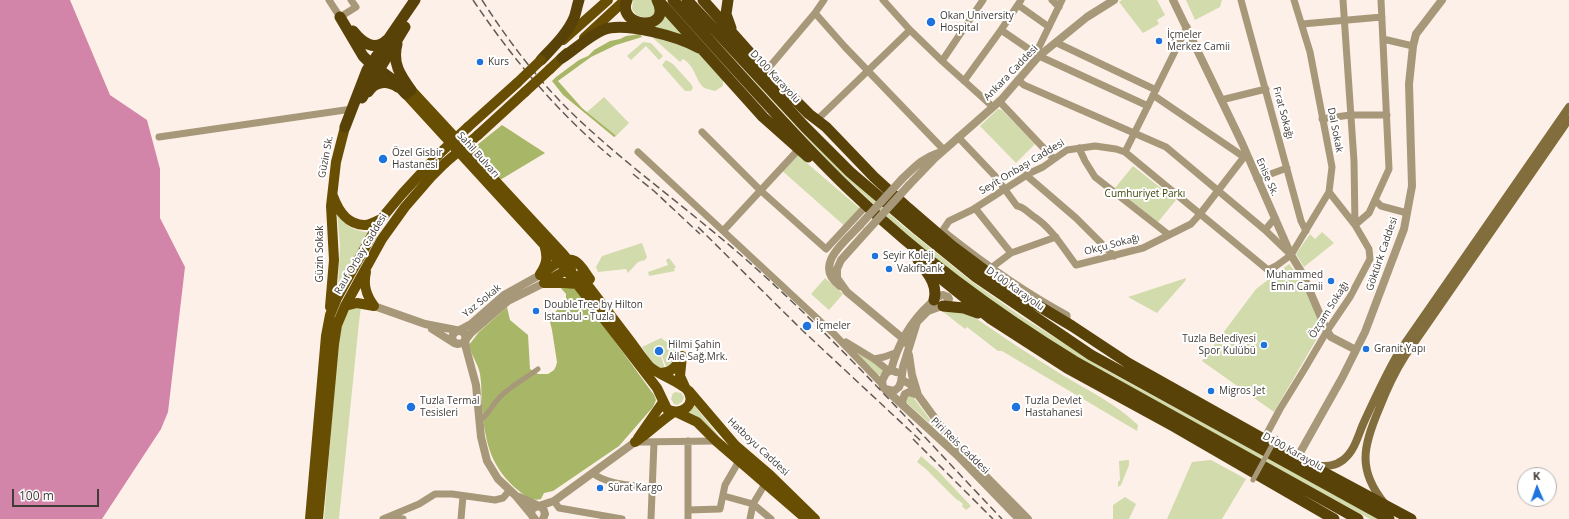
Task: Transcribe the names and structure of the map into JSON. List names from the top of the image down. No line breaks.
{"streets":{"highway":["D100 Karayolu","Sahil Bulvarı"],"main road":["Güzin Sk.","Güzin Sokak","Rauf Orbay Caddesi","Hatboyu Caddesi"],"street":["Ankara Caddesi","Fırat Sokağı","Dal Sokak","Seyit Onbaşı Caddesi","Enise Sk.","Okçu Sokağı","Göktürk Caddesi","Yaz Sokak","Özçam Sokağı","Piri Reis Caddesi"]},"crossings":[["Fırat Sokağı","Dal Sokak"],["Dal Sokak","Enise Sk."],["Dal Sokak","Özçam Sokağı"],["Sahil Bulvarı","Hatboyu Caddesi"],["Güzin Sk.","Güzin Sokak"],["Enise Sk.","Okçu Sokağı"],["Enise Sk.","Göktürk Caddesi"],["Enise Sk.","Özçam Sokağı"],["Güzin Sokak","Rauf Orbay Caddesi"]],"parks":["Cumhuriyet Parkı"],"places":["Okan University Hospital","İçmeler Merkez Camii","Kurs","Özel Gisbir Hastanesi","Seyir Koleji","Vakıfbank","Muhammed Emin Camii","DoubleTree by Hilton Istanbul - Tuzla","İçmeler","Tuzla Belediyesi Spor Kulübü","Granit Yapı","Hilmi Şahin Aile Sağ.Mrk.","Migros Jet","Tuzla Termal Tesisleri","Tuzla Devlet Hastahanesi","Sürat Kargo"],"scale_bar":"100 m","north":"top"}
